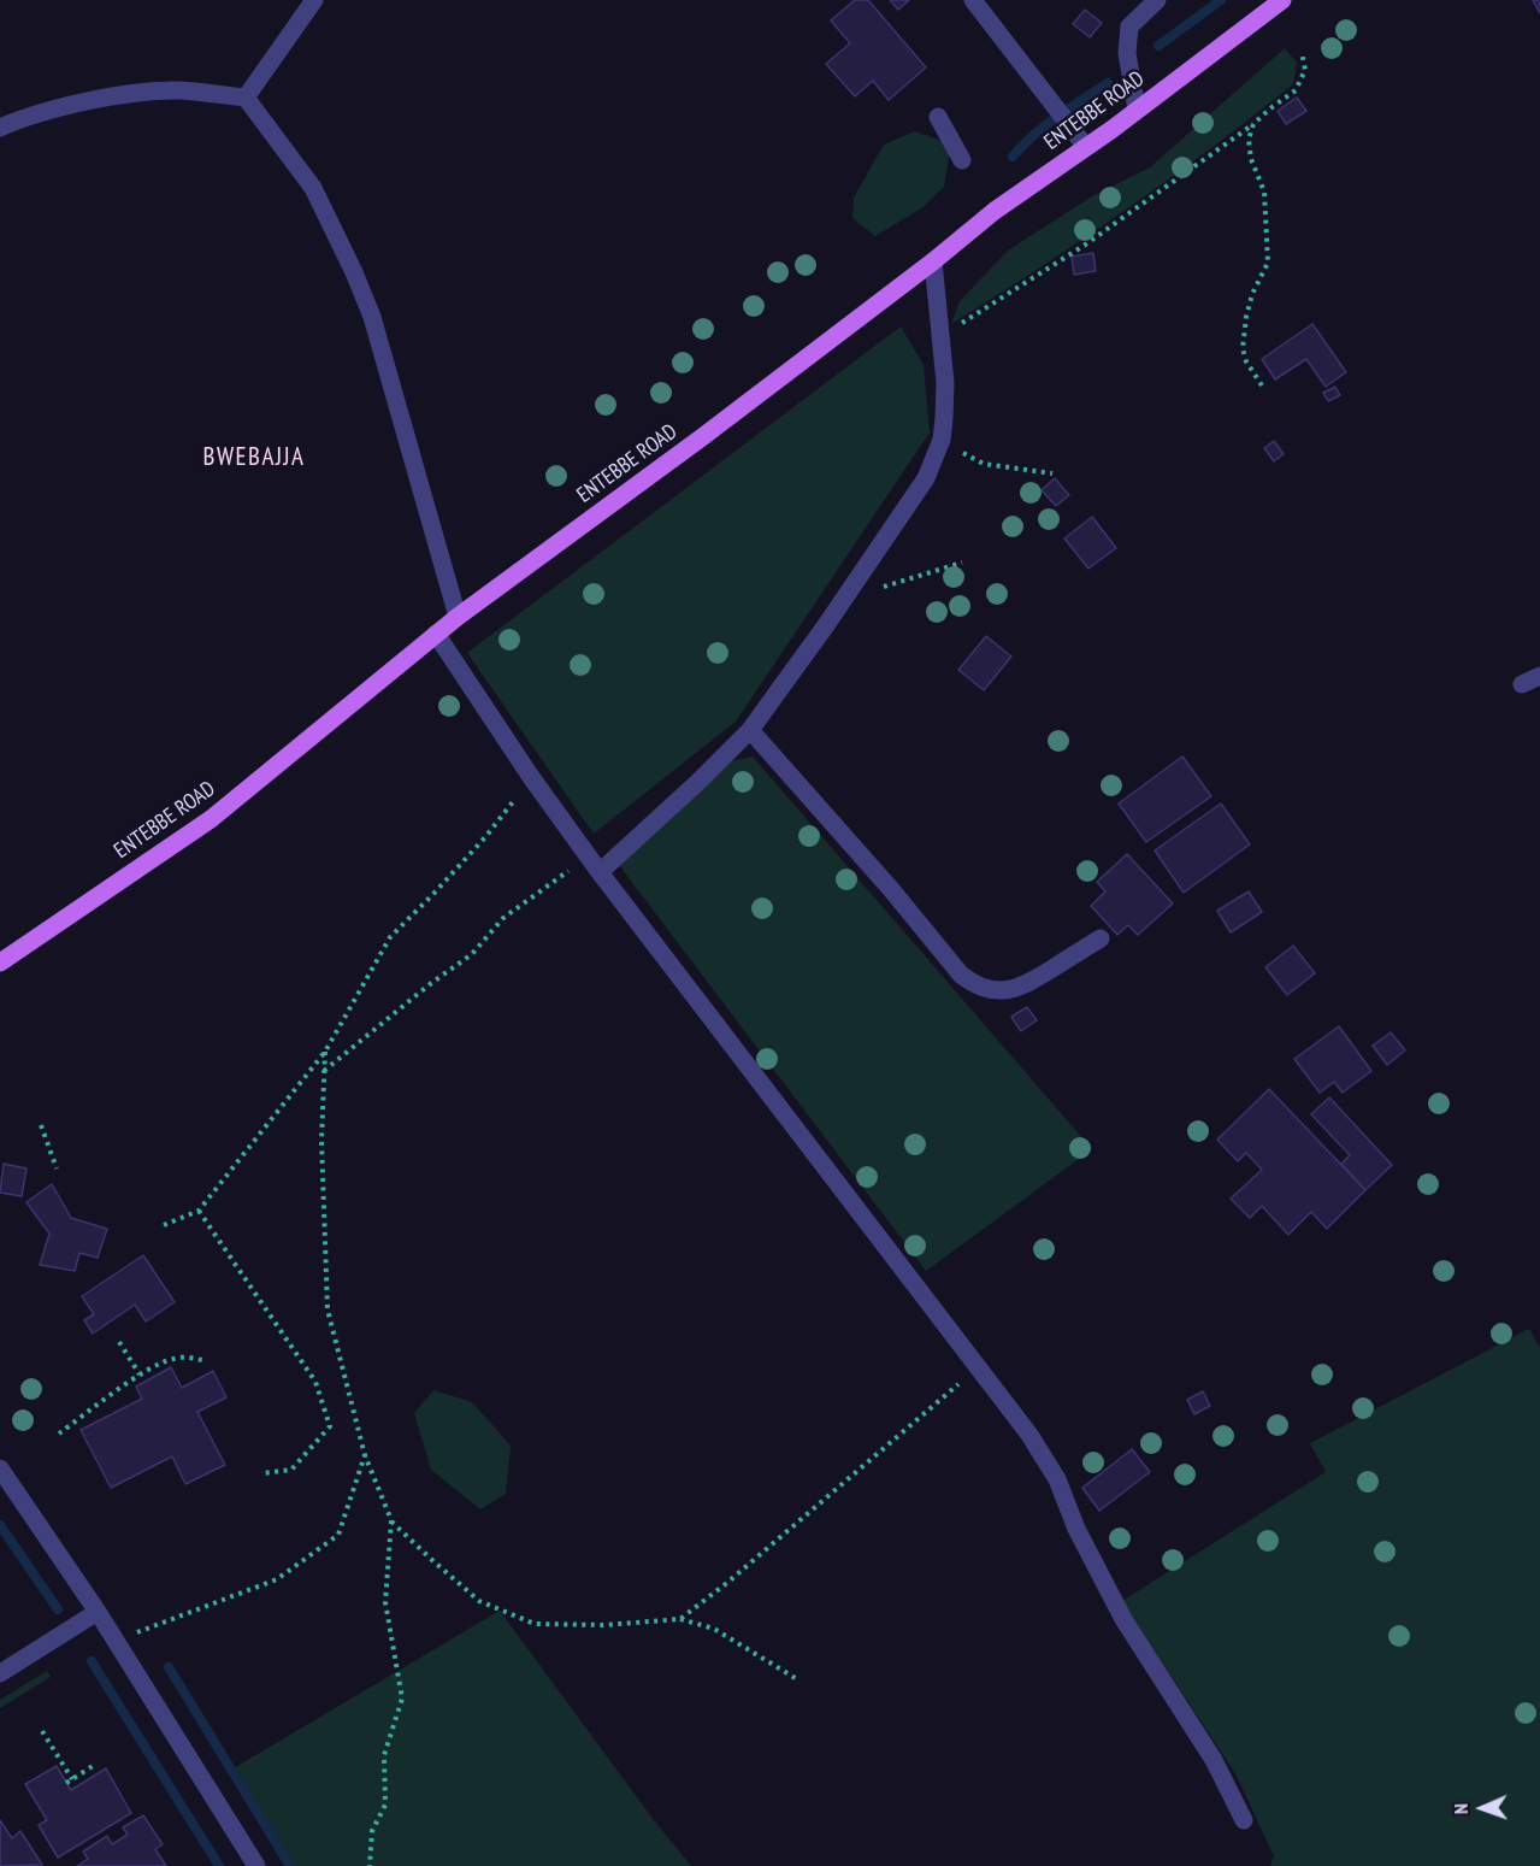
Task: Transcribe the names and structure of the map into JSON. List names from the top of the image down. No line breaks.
{"streets":{"main road":["ENTEBBE ROAD"]},"districts":["BWEBAJJA"],"north":"left"}
